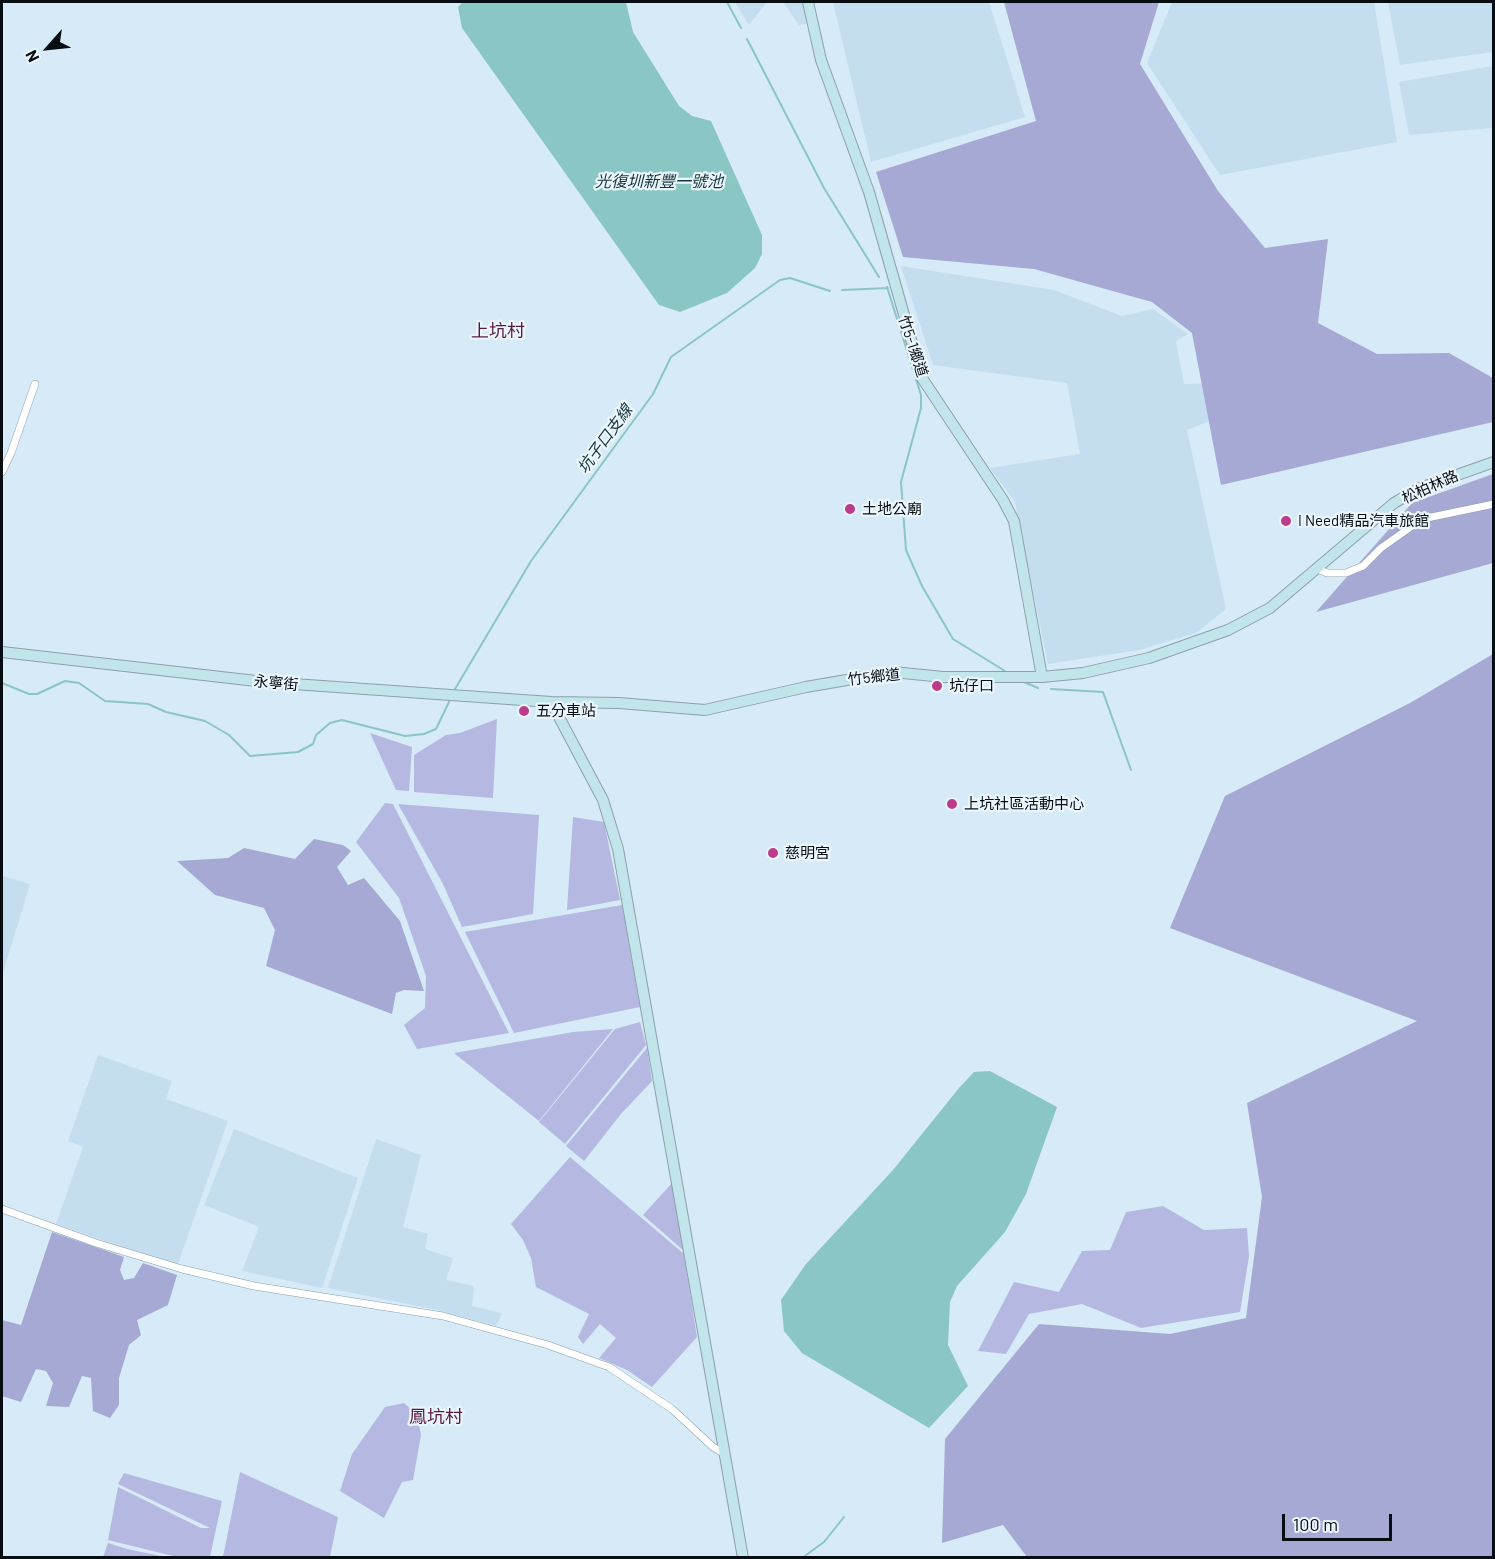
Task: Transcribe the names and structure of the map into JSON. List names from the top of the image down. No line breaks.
{"streets":{"street":["竹5-1鄉道","松柏林路","竹5鄉道","永寧街"]},"crossings":[["竹5-1鄉道","竹5鄉道"],["松柏林路","竹5鄉道"],["竹5鄉道","永寧街"]],"districts":["上坑村","鳳坑村"],"water":["光復圳新豐一號池","坑子口支線"],"places":["土地公廟","I Need精品汽車旅館","坑仔口","五分車站","上坑社區活動中心","慈明宮"],"scale_bar":"100 m","north":"bottom left"}
